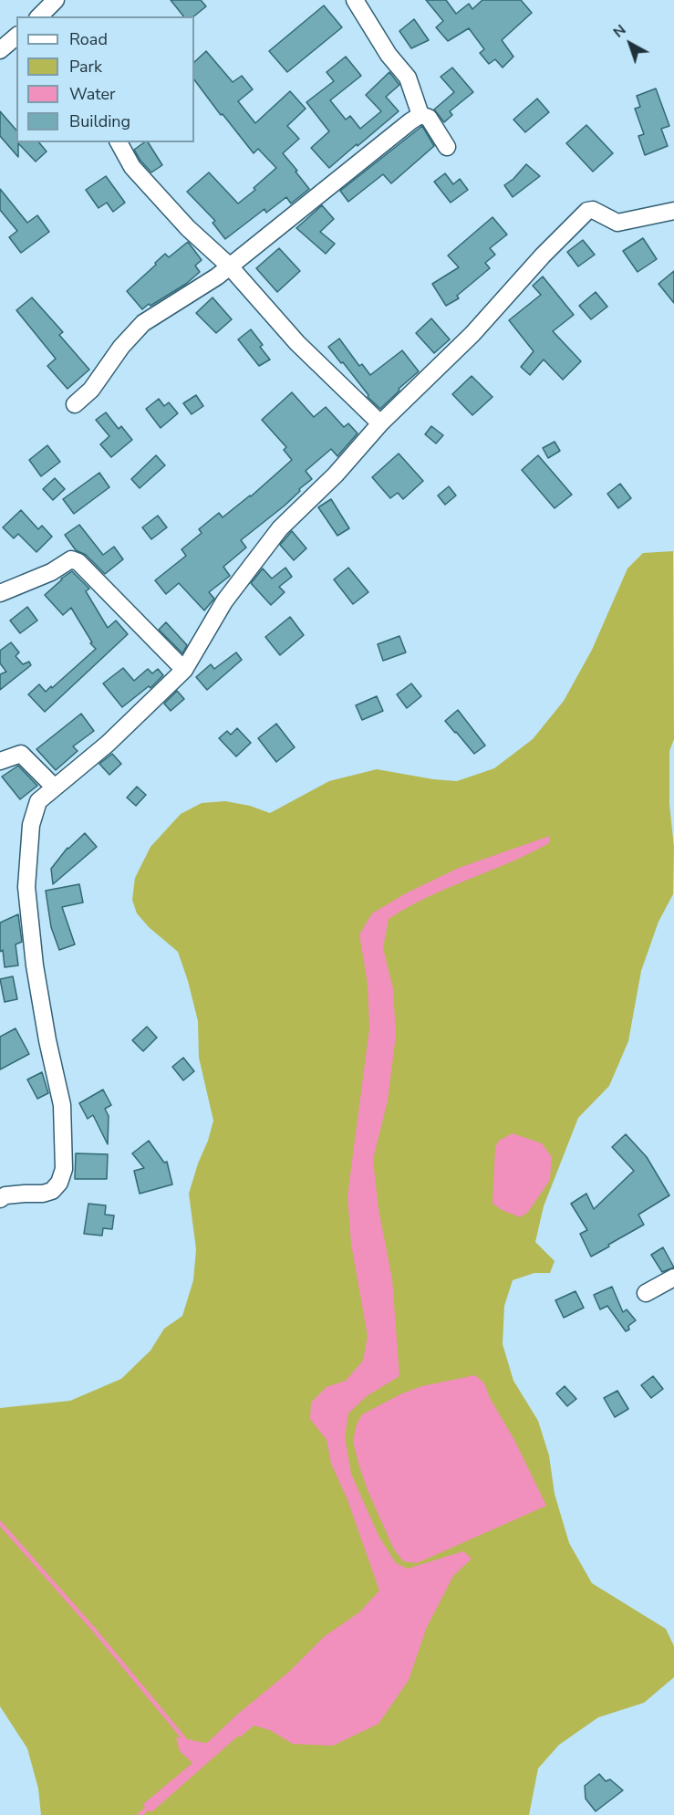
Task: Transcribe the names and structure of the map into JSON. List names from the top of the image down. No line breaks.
{"legend":["Road","Park","Water","Building"],"north":"top left"}
